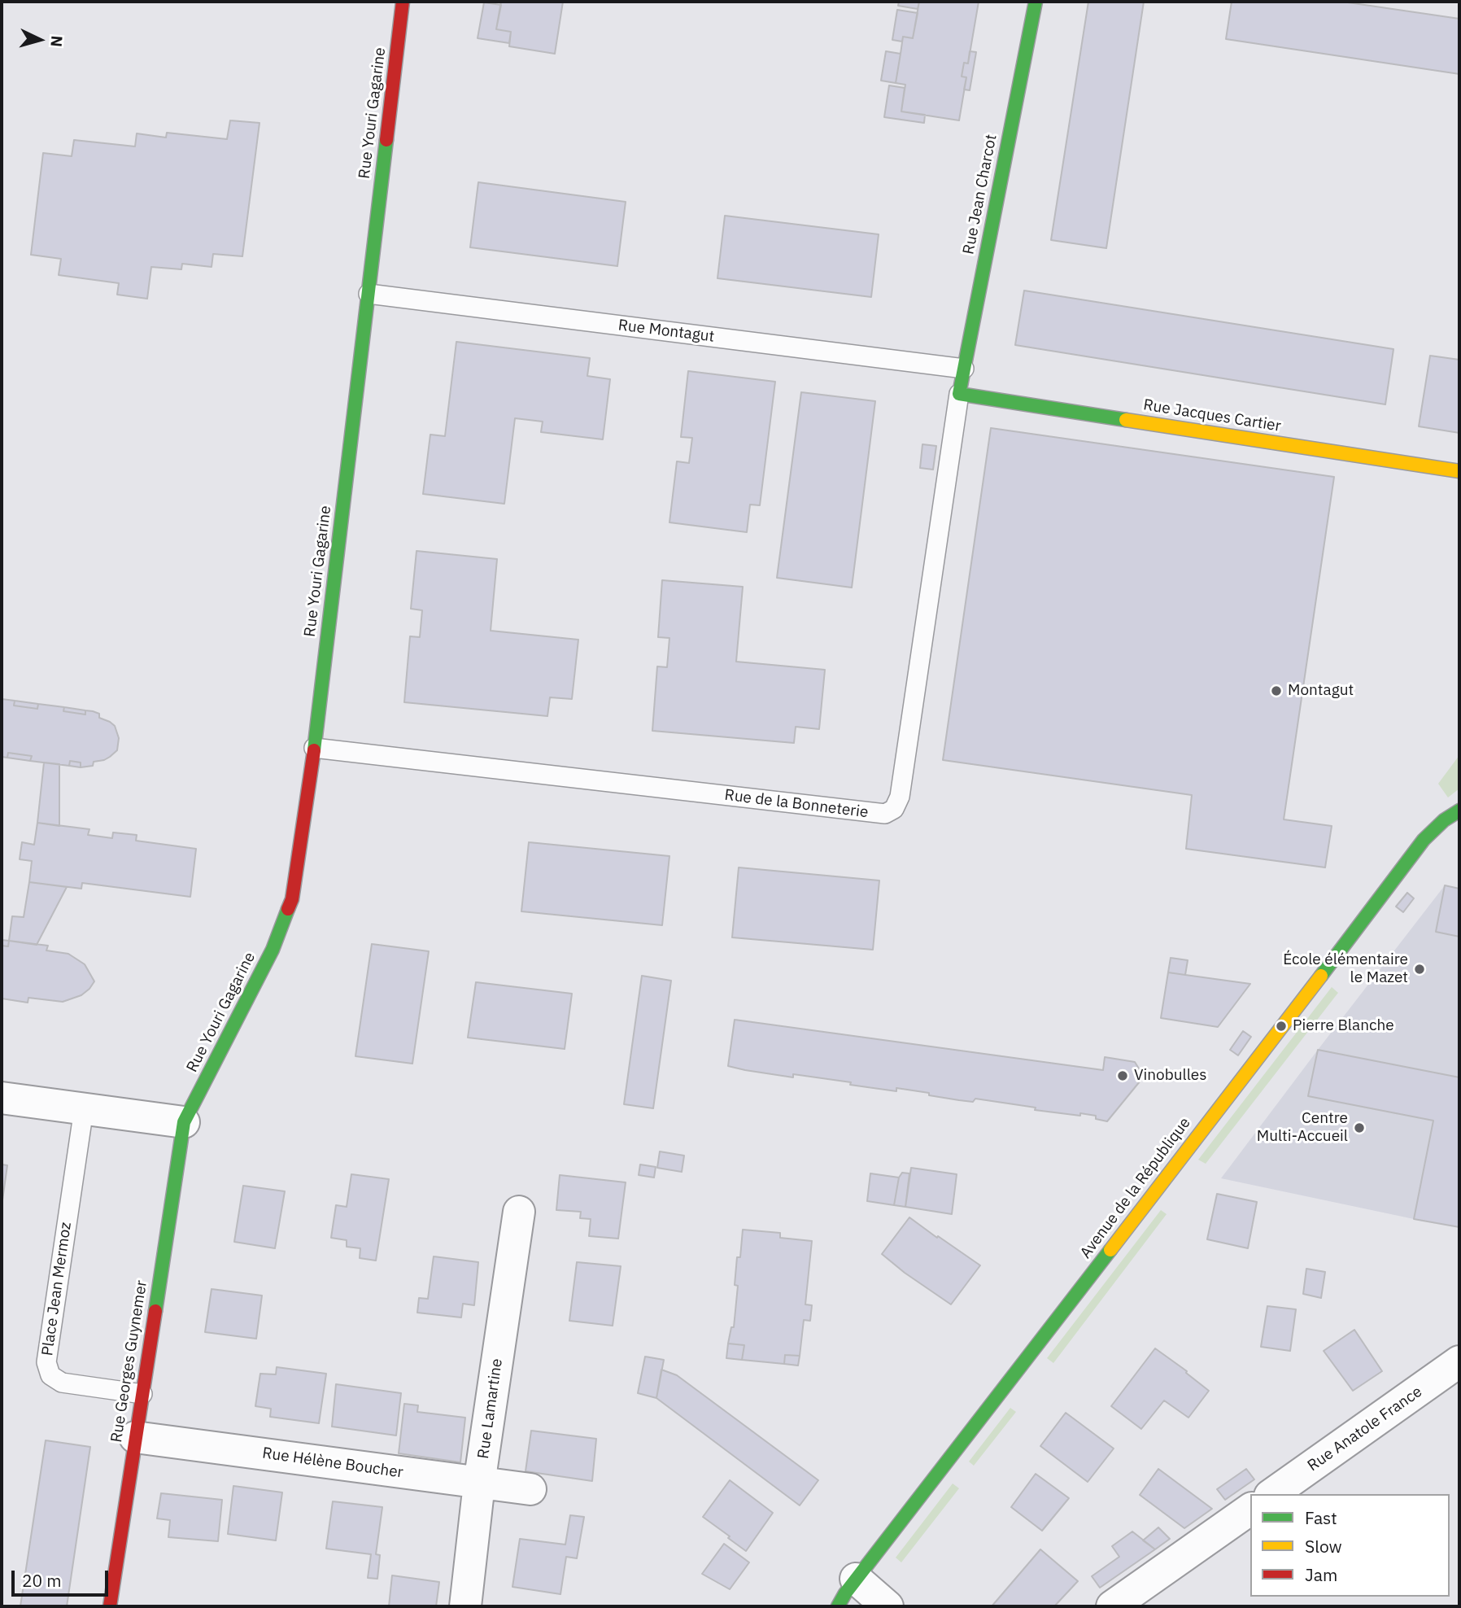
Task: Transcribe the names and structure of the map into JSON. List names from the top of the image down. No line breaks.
{"streets":{"street":["Rue Youri Gagarine","Rue Jean Charcot","Rue Jacques Cartier","Avenue de la République","Rue Georges Guynemer","Rue Lamartine","Rue Anatole France","Rue Hélène Boucher"],"lane":["Rue Montagut","Rue de la Bonneterie","Place Jean Mermoz"]},"crossings":[["Rue Youri Gagarine","Rue Montagut"],["Rue Youri Gagarine","Rue de la Bonneterie"],["Rue Youri Gagarine","Rue Georges Guynemer"],["Rue Jean Charcot","Rue Montagut"],["Rue Jean Charcot","Rue Jacques Cartier"],["Rue Jean Charcot","Rue de la Bonneterie"],["Rue Jacques Cartier","Rue de la Bonneterie"],["Place Jean Mermoz","Rue Georges Guynemer"],["Rue Georges Guynemer","Rue Hélène Boucher"],["Rue Lamartine","Rue Hélène Boucher"]],"places":["Montagut","École élémentaire le Mazet","Pierre Blanche","Vinobulles","Centre Multi-Accueil"],"legend":["Fast","Slow","Jam"],"scale_bar":"20 m","north":"right"}
